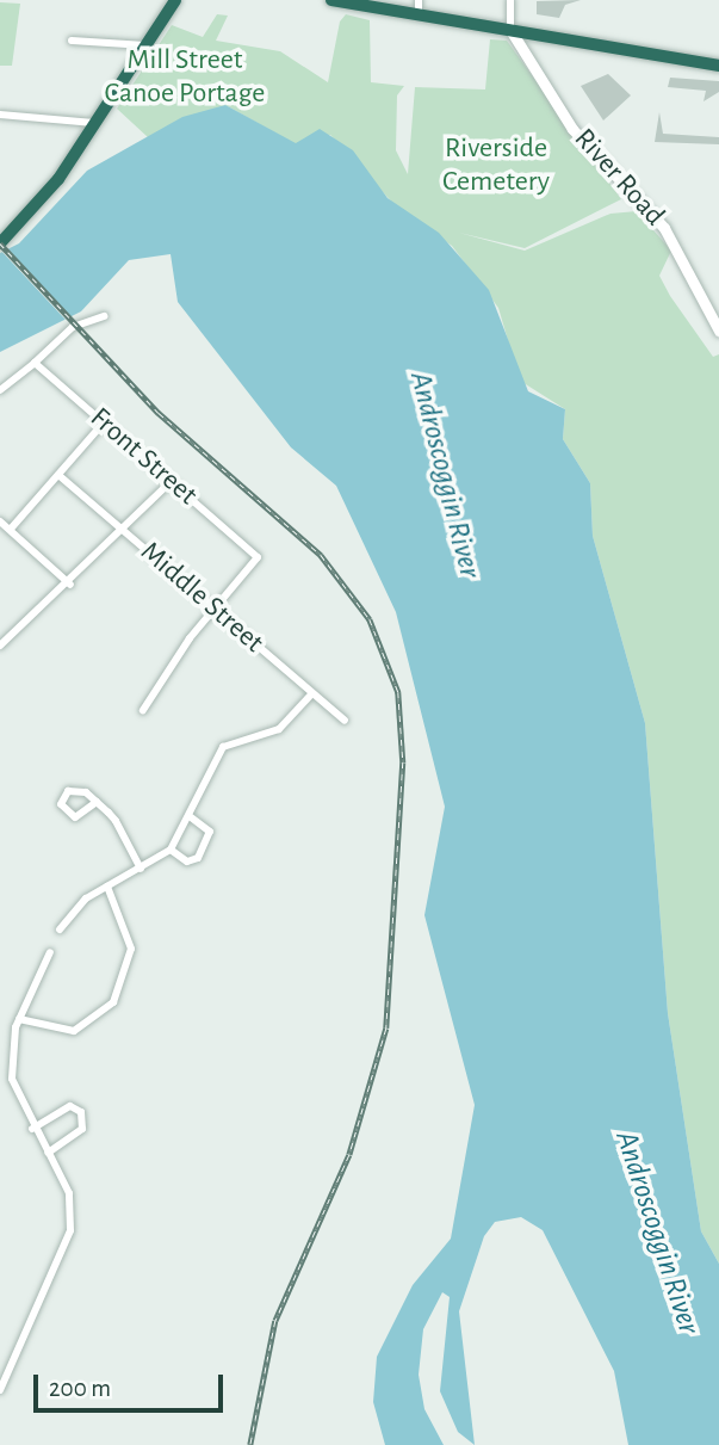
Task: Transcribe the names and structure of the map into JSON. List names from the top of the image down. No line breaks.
{"streets":{"street":["River Road","Front Street","Middle Street"]},"crossings":[["Front Street","Middle Street"]],"water":["Androscoggin River"],"parks":["Mill Street Canoe Portage","Riverside Cemetery"],"scale_bar":"200 m"}
